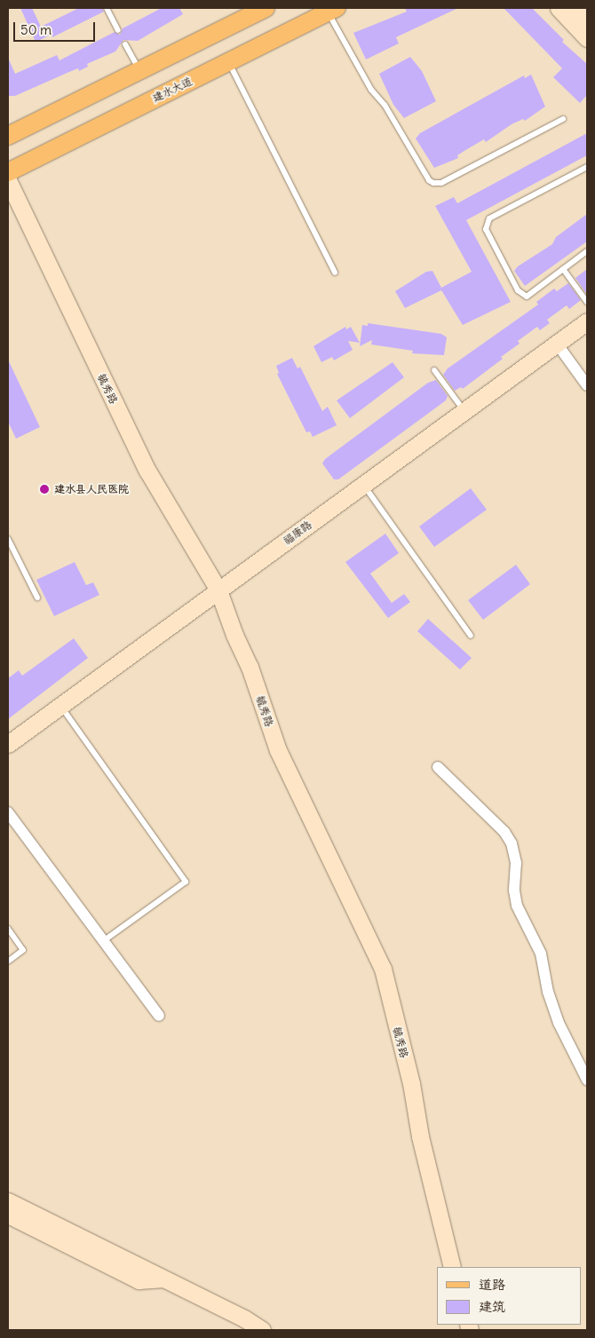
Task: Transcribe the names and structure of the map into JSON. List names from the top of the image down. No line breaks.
{"streets":{"main road":["建水大道"],"street":["毓秀路","福康路"]},"crossings":[["毓秀路","福康路"]],"places":["建水县人民医院"],"legend":["道路","建筑"],"scale_bar":"50 m"}
